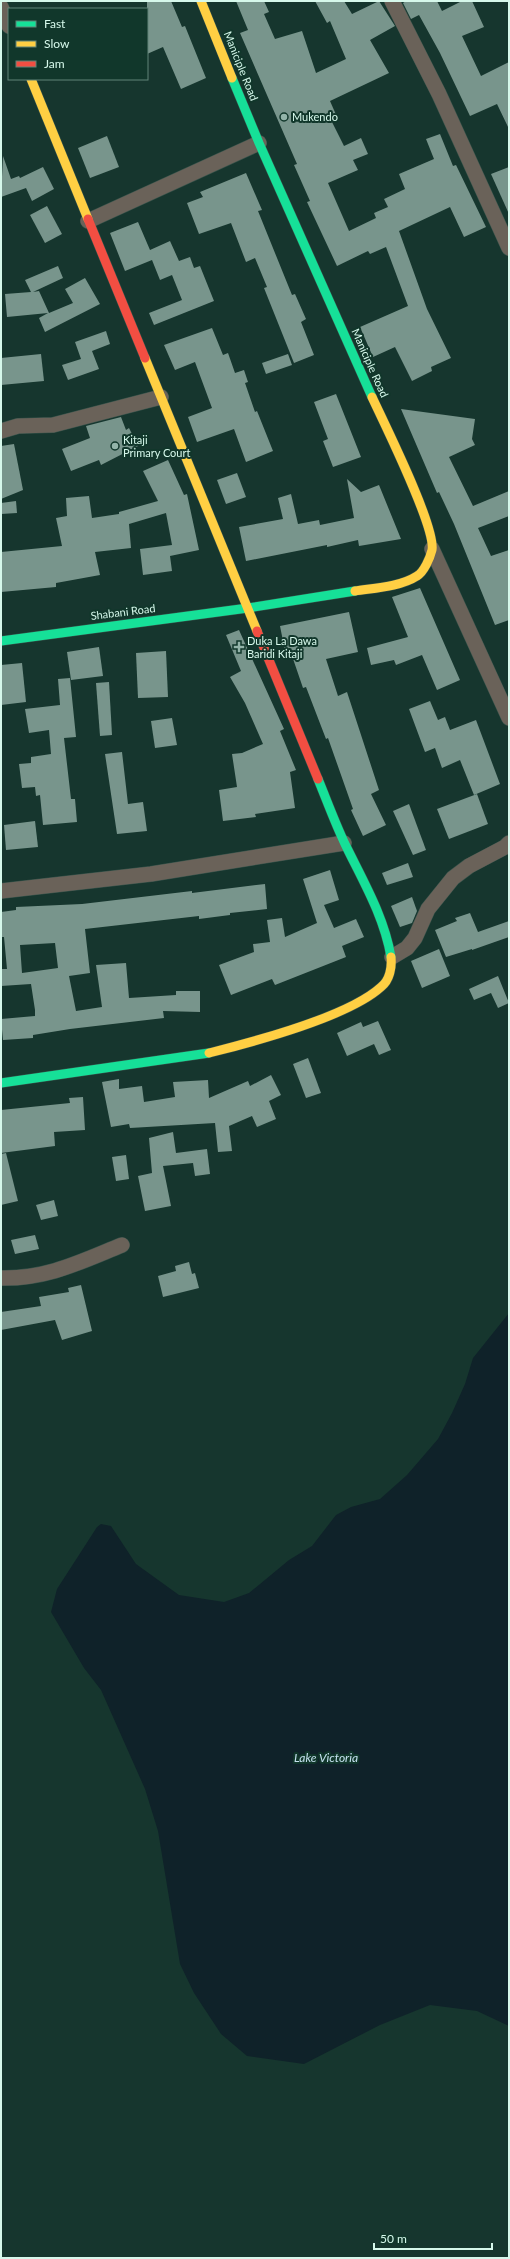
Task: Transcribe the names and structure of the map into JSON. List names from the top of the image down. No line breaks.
{"streets":{"street":["Maniciple Road","Shabani Road"]},"water":["Lake Victoria"],"places":{"other":["Mukendo","Kitaji Primary Court"],"health":["Duka La Dawa Baridi Kitaji"]},"legend":["Fast","Slow","Jam"],"scale_bar":"50 m"}
